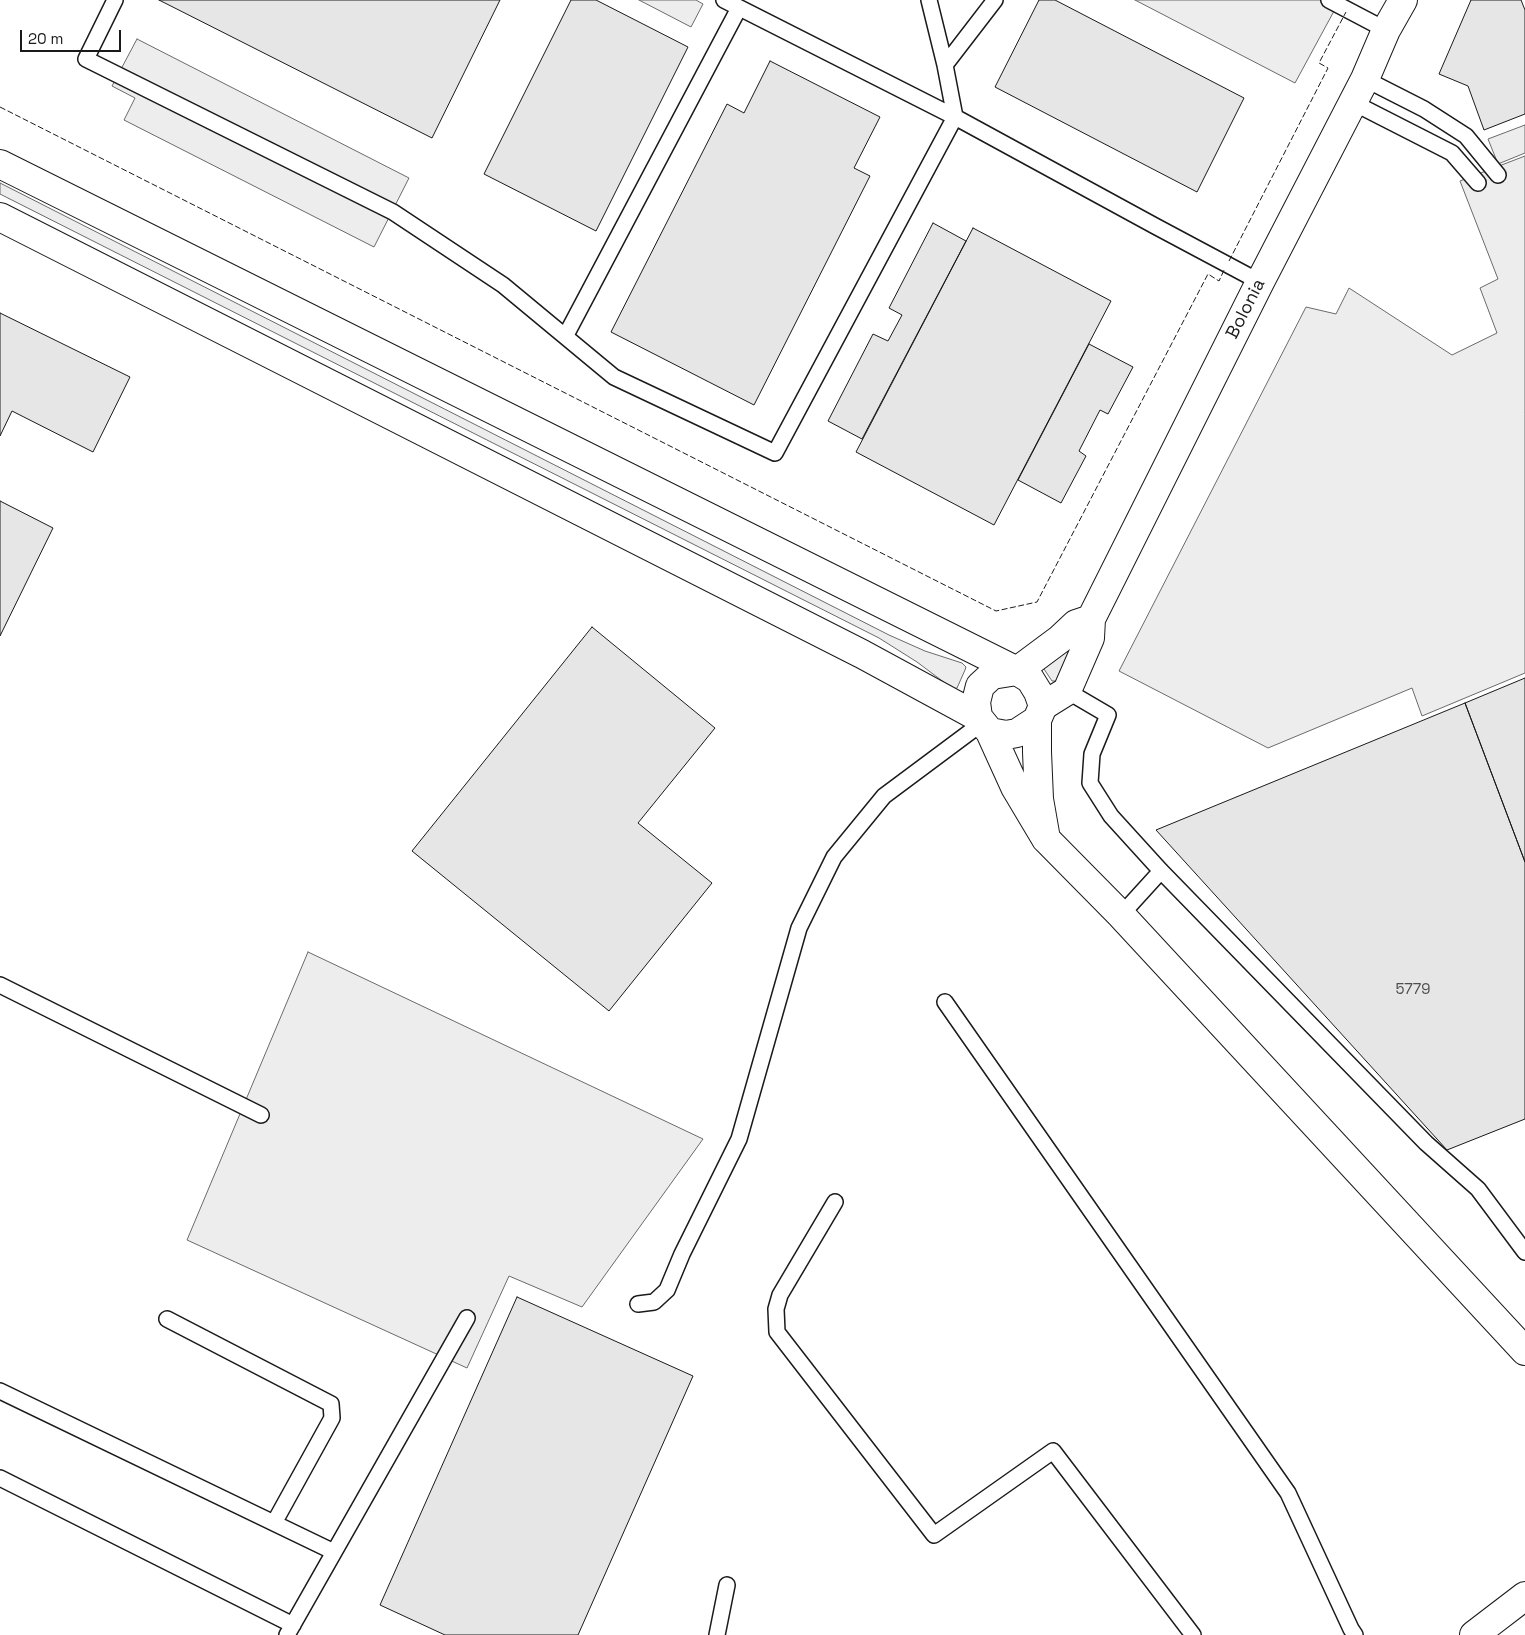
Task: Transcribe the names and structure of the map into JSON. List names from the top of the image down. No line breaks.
{"streets":{"street":["Bolonia"]},"house_numbers":["5779"],"scale_bar":"20 m"}
